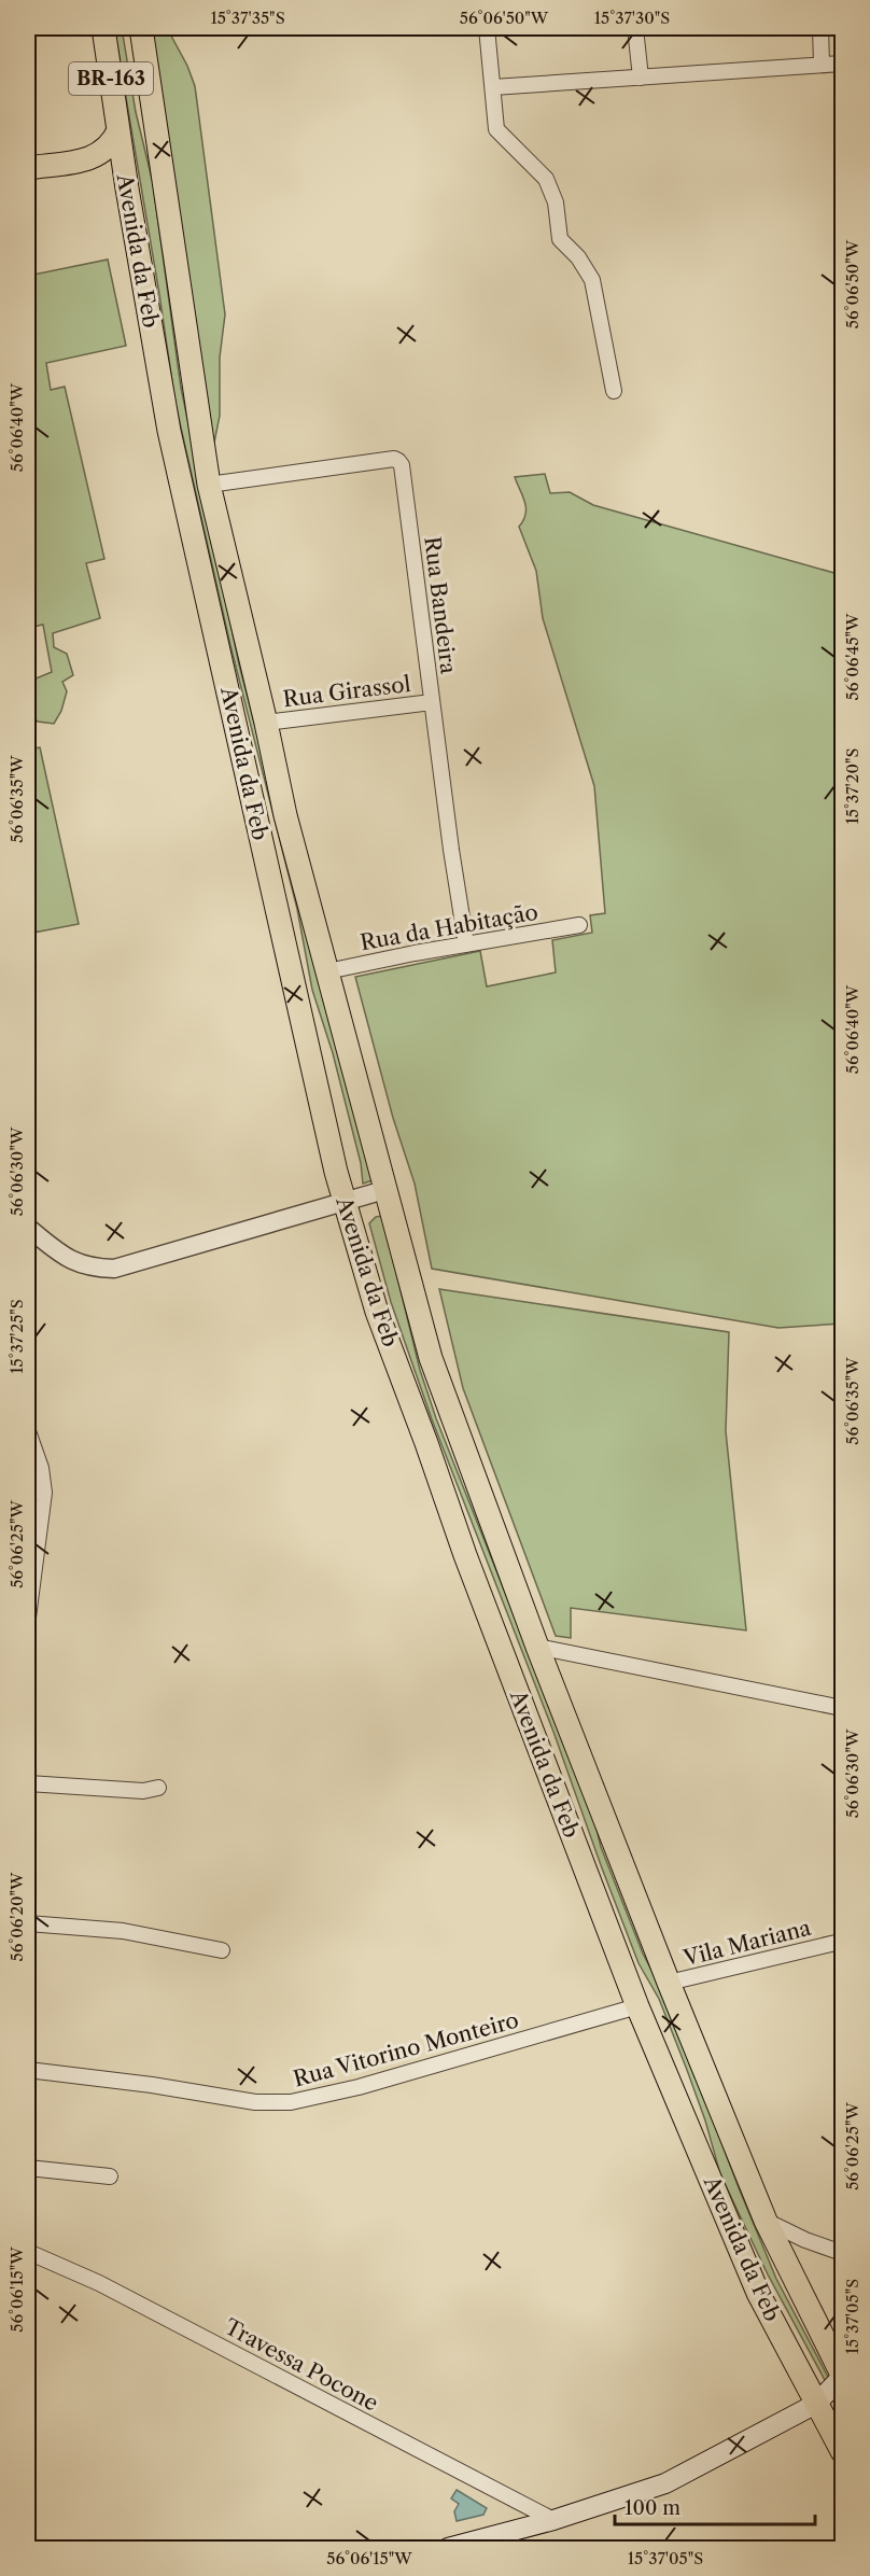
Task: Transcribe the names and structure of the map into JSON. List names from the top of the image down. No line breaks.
{"streets":{"main road":["BR-163","Avenida da Feb"],"street":["Rua Bandeira","Rua Girassol","Rua da Habitação","Vila Mariana","Rua Vitorino Monteiro","Travessa Pocone"]},"crossings":[["Avenida da Feb","Rua Bandeira"],["Avenida da Feb","Rua Girassol"],["Avenida da Feb","Rua da Habitação"],["Avenida da Feb","Vila Mariana"],["Avenida da Feb","Rua Vitorino Monteiro"],["Rua Bandeira","Rua Girassol"],["Rua Bandeira","Rua da Habitação"]],"scale_bar":"100 m","coordinates":["15°37'35\"S","56°06'50\"W","15°37'30\"S","56°06'40\"W","56°06'45\"W","15°37'20\"S","56°06'35\"W","56°06'30\"W","15°37'25\"S","56°06'25\"W","56°06'20\"W","56°06'15\"W","15°37'05\"S"]}
